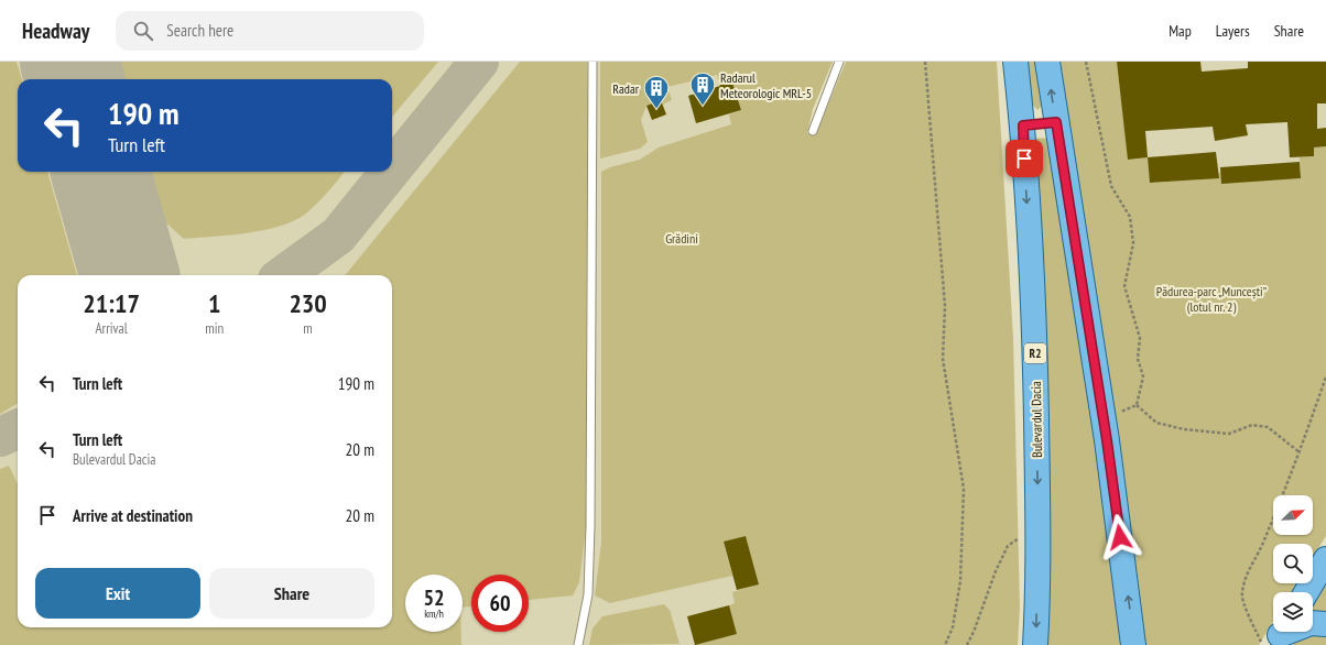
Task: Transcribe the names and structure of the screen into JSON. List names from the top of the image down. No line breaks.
{"streets":{"main road":["R2","Bulevardul Dacia"]},"parks":["Grădini","Pădurea-parc „Muncești” (lotul nr. 2)"],"places":{"building":["Radarul Meteorologic MRL-5","Radar"]},"north":"top right","page":{"header":"Headway","search":"Search here","nav":["Map","Layers","Share"],"turn":["190 m","Turn left"],"eta":["21:17","Arrival","1","min","230","m"],"list":[{"name":"Turn left","value":"190 m"},{"name":"Turn left","note":"Bulevardul Dacia","value":"20 m"},{"name":"Arrive at destination","value":"20 m"}],"buttons":["Exit","Share"],"speed":"52 km/h","limit":"60"}}
